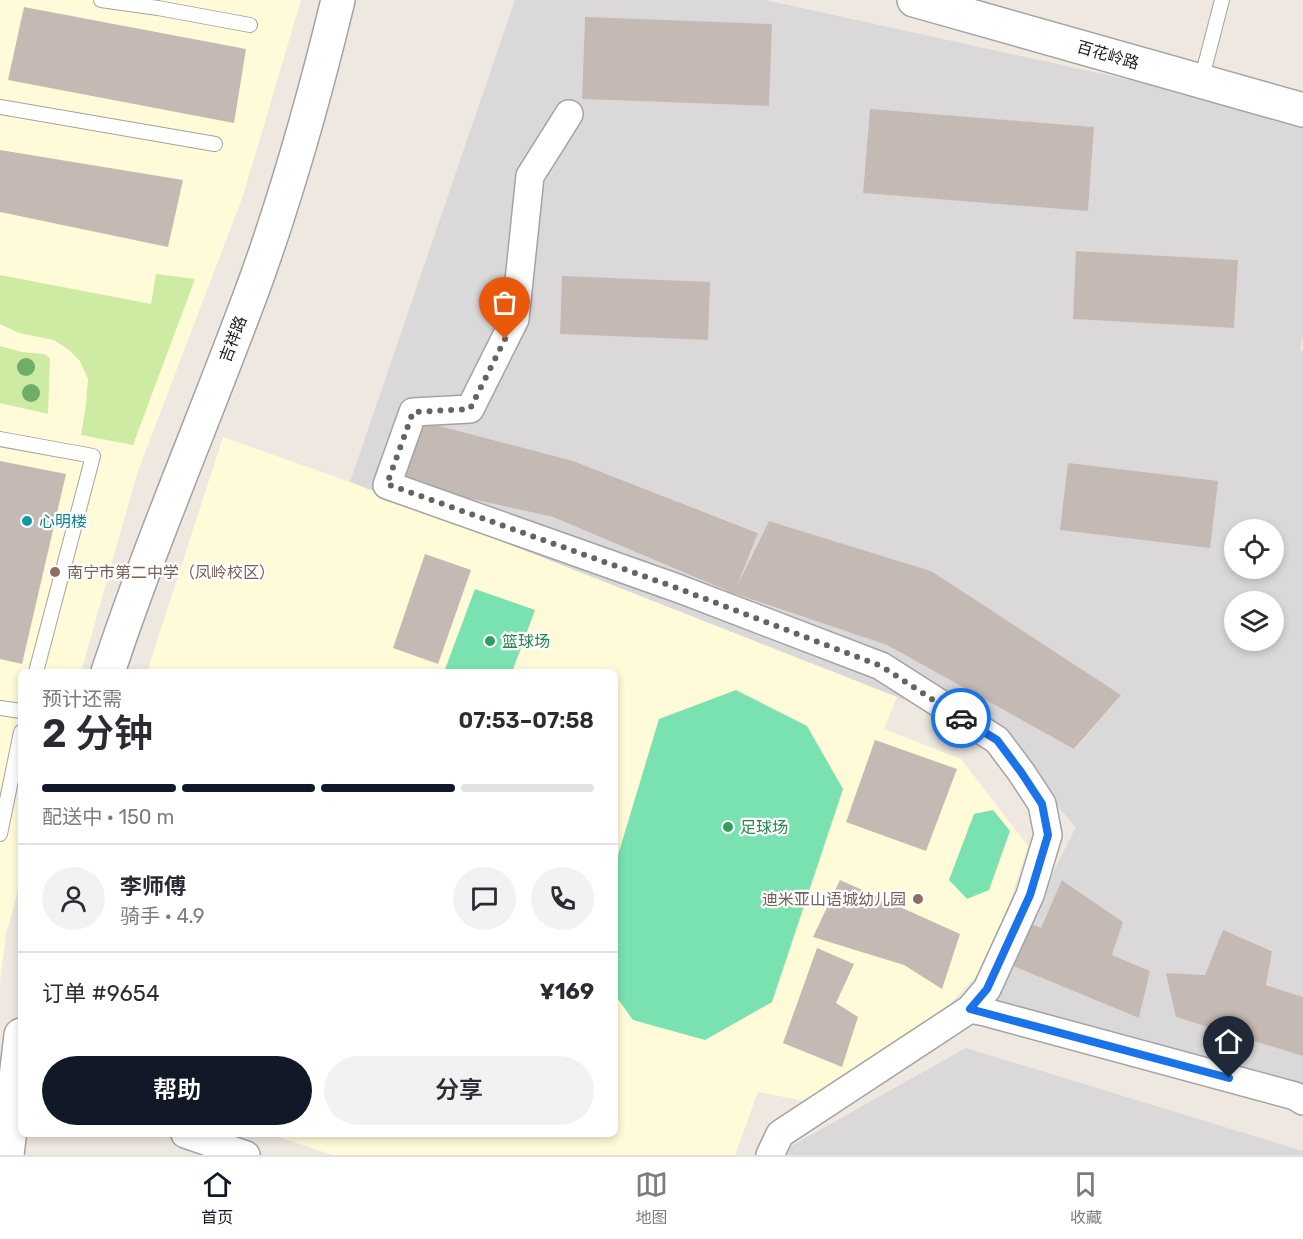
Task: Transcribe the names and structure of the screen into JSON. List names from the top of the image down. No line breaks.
{"streets":{"street":["百花岭路","吉祥路"]},"places":["心明楼","南宁市第二中学（凤岭校区）","篮球场","足球场","迪米亚山语城幼儿园"],"page":{"heading":["2 分钟","预计还需","07:53–07:58"],"panel":["李师傅","骑手 · 4.9","订单 #9654","¥169"],"bar":"配送中 · 150 m","buttons":["帮助","分享"],"tabs":["首页","地图","收藏"]}}
